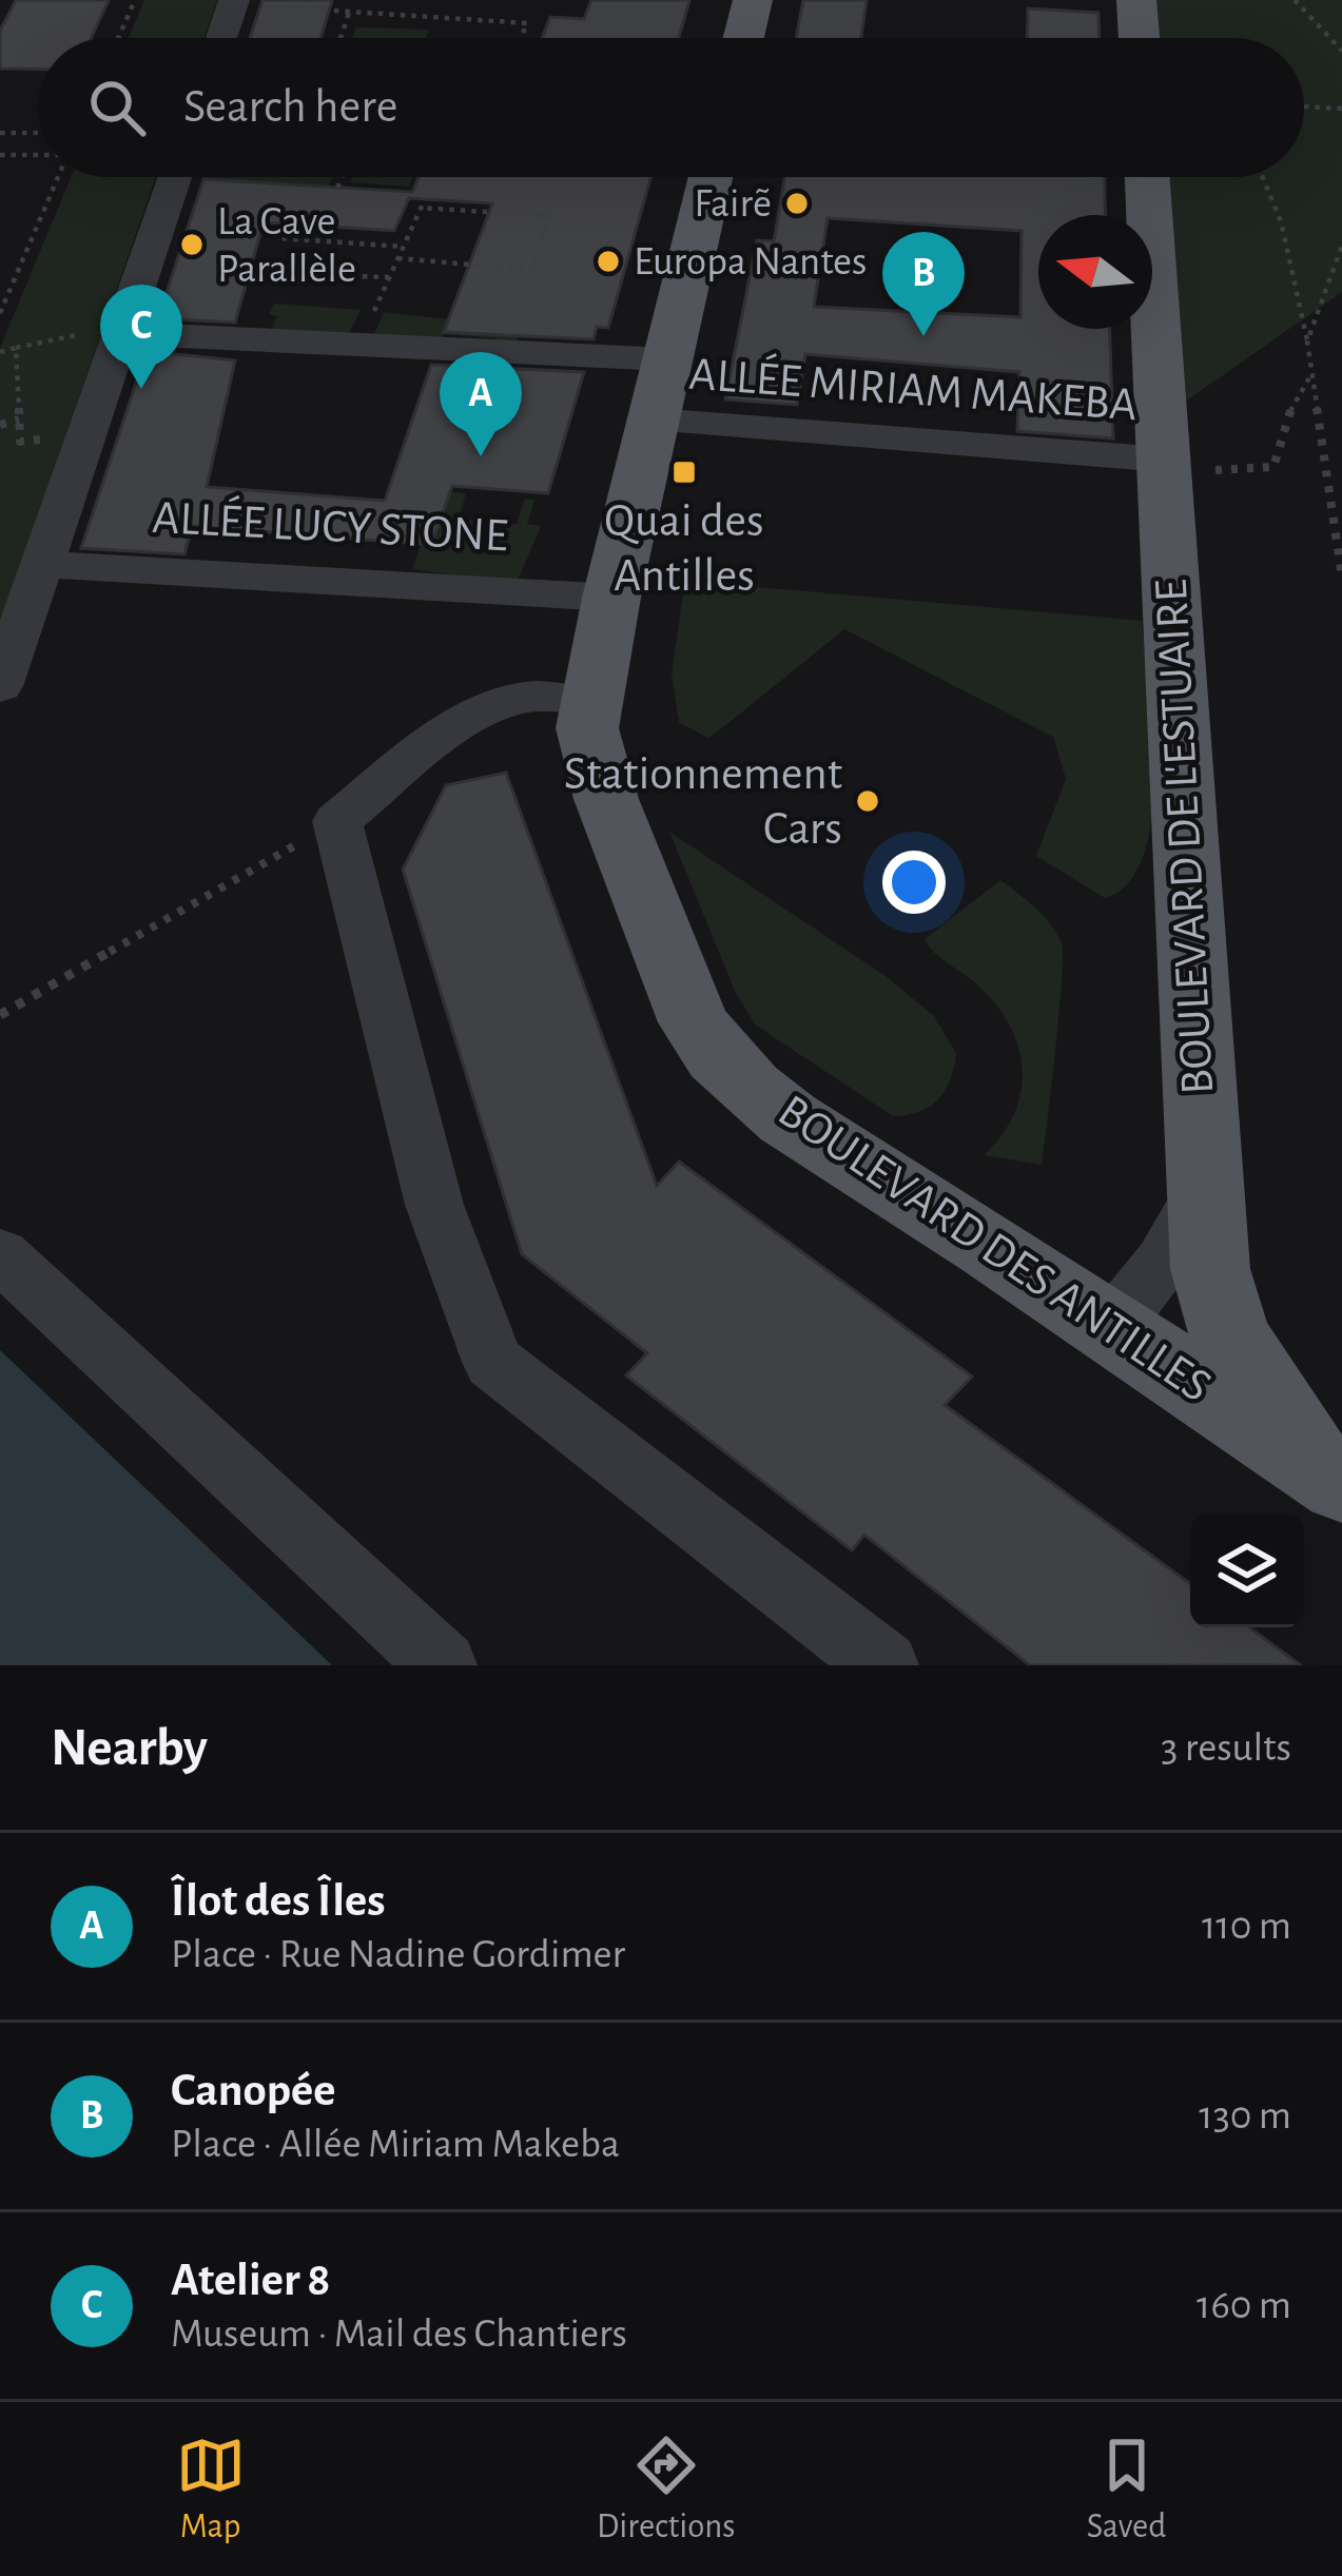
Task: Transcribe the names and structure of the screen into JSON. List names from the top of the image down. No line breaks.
{"streets":{"main road":["BOULEVARD DE L'ESTUAIRE","BOULEVARD DES ANTILLES"],"street":["ALLÉE MIRIAM MAKEBA","ALLÉE LUCY STONE"]},"crossings":[["ALLÉE MIRIAM MAKEBA","BOULEVARD DE L'ESTUAIRE"],["ALLÉE MIRIAM MAKEBA","BOULEVARD DES ANTILLES"],["ALLÉE LUCY STONE","BOULEVARD DES ANTILLES"],["BOULEVARD DE L'ESTUAIRE","BOULEVARD DES ANTILLES"]],"places":{"other":["Fair~e","La Cave Parallèle","Europa Nantes","Stationnement Cars"],"transit":["Quai des Antilles"]},"north":"left","page":{"search":"Search here","pins":["B","C","A"],"heading":["Nearby","3 results"],"list":[{"mark":"A","name":"Îlot des Îles","note":"Place · Rue Nadine Gordimer","value":"110 m"},{"mark":"B","name":"Canopée","note":"Place · Allée Miriam Makeba","value":"130 m"},{"mark":"C","name":"Atelier 8","note":"Museum · Mail des Chantiers","value":"160 m"}],"nav":["Map","Directions","Saved"]}}
